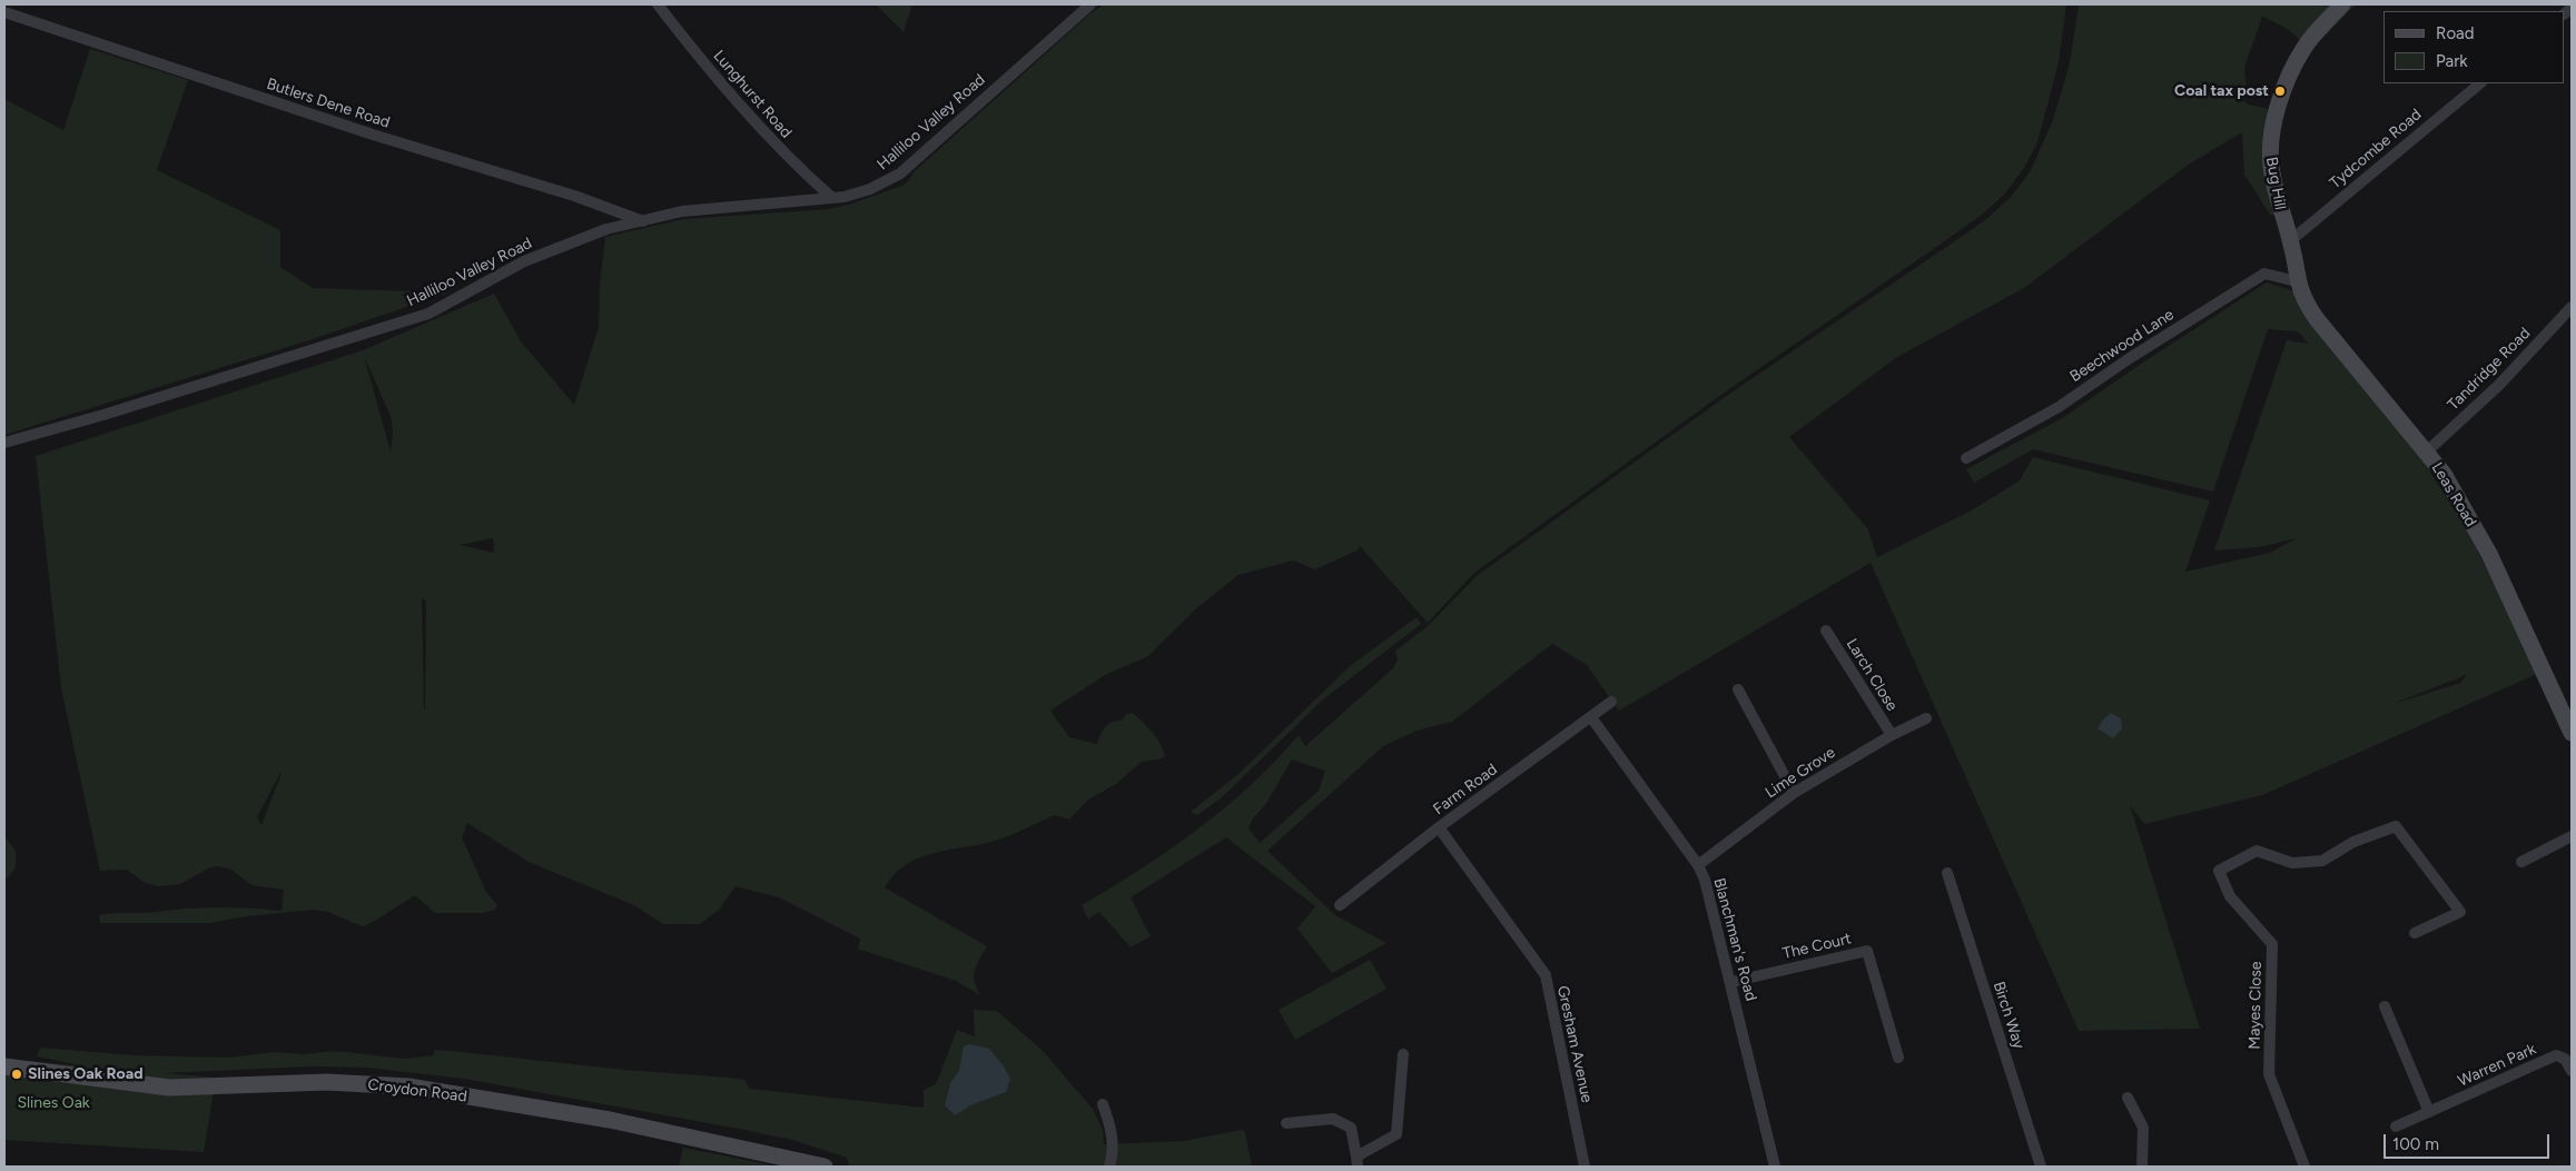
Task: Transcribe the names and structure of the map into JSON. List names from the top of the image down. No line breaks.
{"streets":{"street":["Lunghurst Road","Butlers Dene Road","Halliloo Valley Road","Tydcombe Road","Bug Hill","Beechwood Lane","Tandridge Road","Leas Road","Larch Close","Lime Grove","Farm Road","Blanchman's Road","The Court","Mayes Close","Birch Way","Gresham Avenue","Warren Park","Croydon Road"]},"crossings":[["Lunghurst Road","Halliloo Valley Road"],["Butlers Dene Road","Halliloo Valley Road"],["Tydcombe Road","Bug Hill"],["Bug Hill","Beechwood Lane"],["Bug Hill","Leas Road"],["Beechwood Lane","Leas Road"],["Tandridge Road","Leas Road"],["Larch Close","Lime Grove"],["Lime Grove","Blanchman's Road"],["Farm Road","Blanchman's Road"],["Farm Road","Gresham Avenue"],["Blanchman's Road","The Court"]],"parks":["Slines Oak"],"places":["Coal tax post","Slines Oak Road"],"legend":["Road","Park"],"scale_bar":"100 m"}
